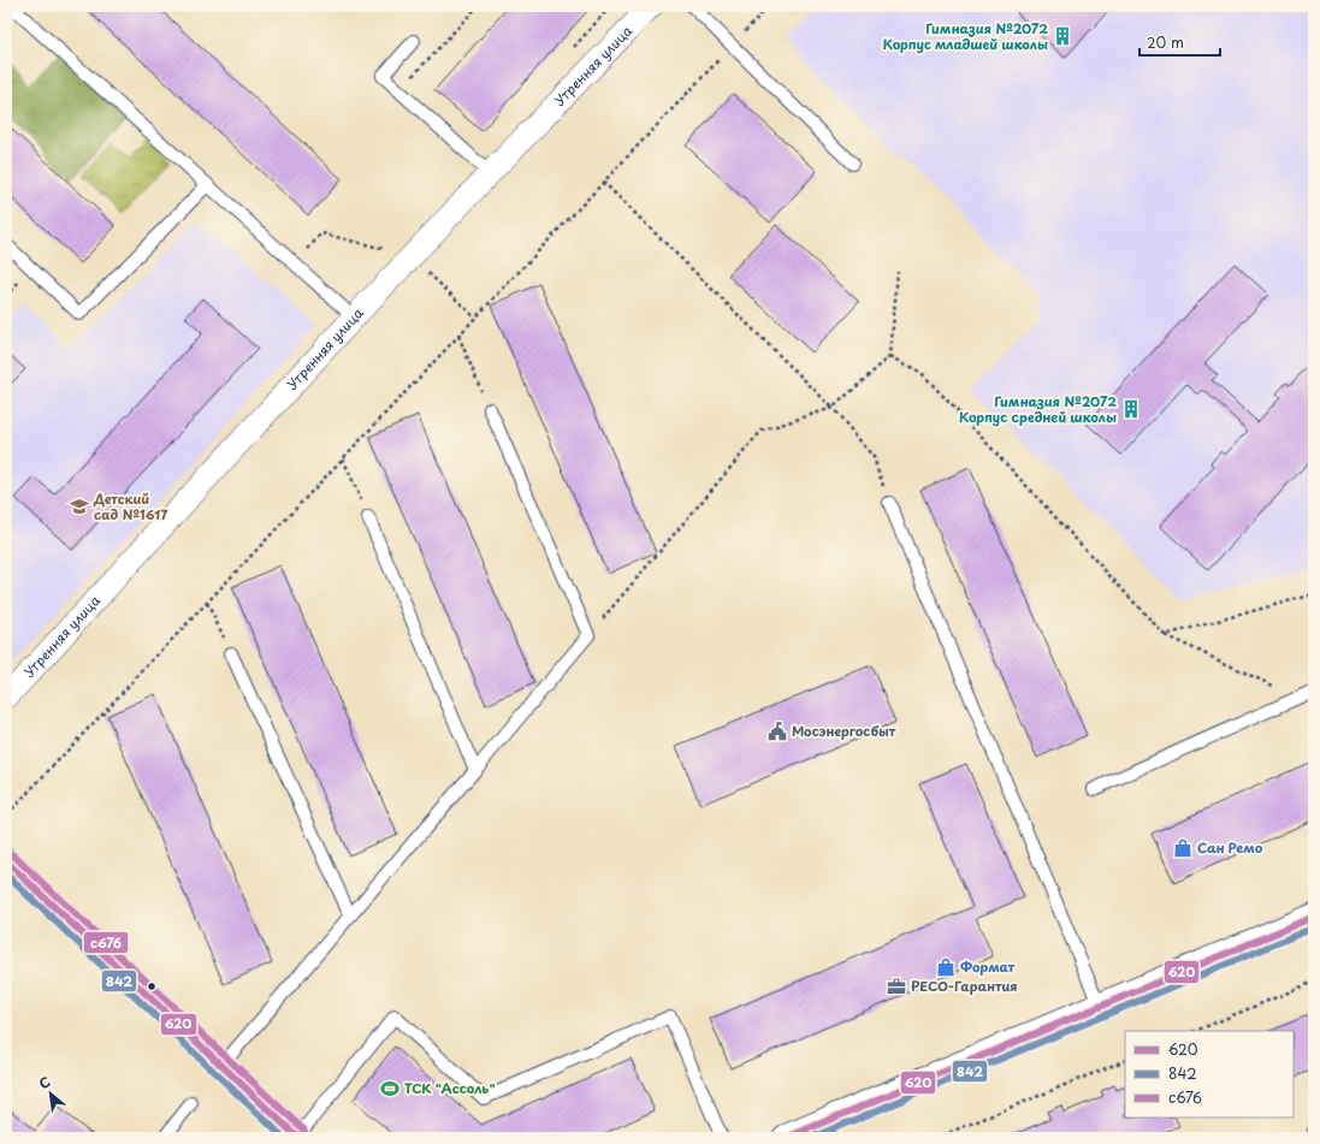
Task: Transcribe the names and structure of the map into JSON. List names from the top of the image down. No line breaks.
{"streets":{"street":["Утренняя улица"]},"places":{"building":["Гимназия №2072 Корпус младшей школы","Гимназия №2072 Корпус средней школы"],"school or university":["Детский сад №1617"],"public building":["Мосэнергосбыт"],"shop":["Сан Ремо","Формат"],"office":["РЕСО-Гарантия"],"sports":["ТСК \"Ассоль\""]},"lines":["transit line с676","transit line 620","transit line 842"],"legend":["620","842","с676"],"scale_bar":"20 m","north":"top left"}
